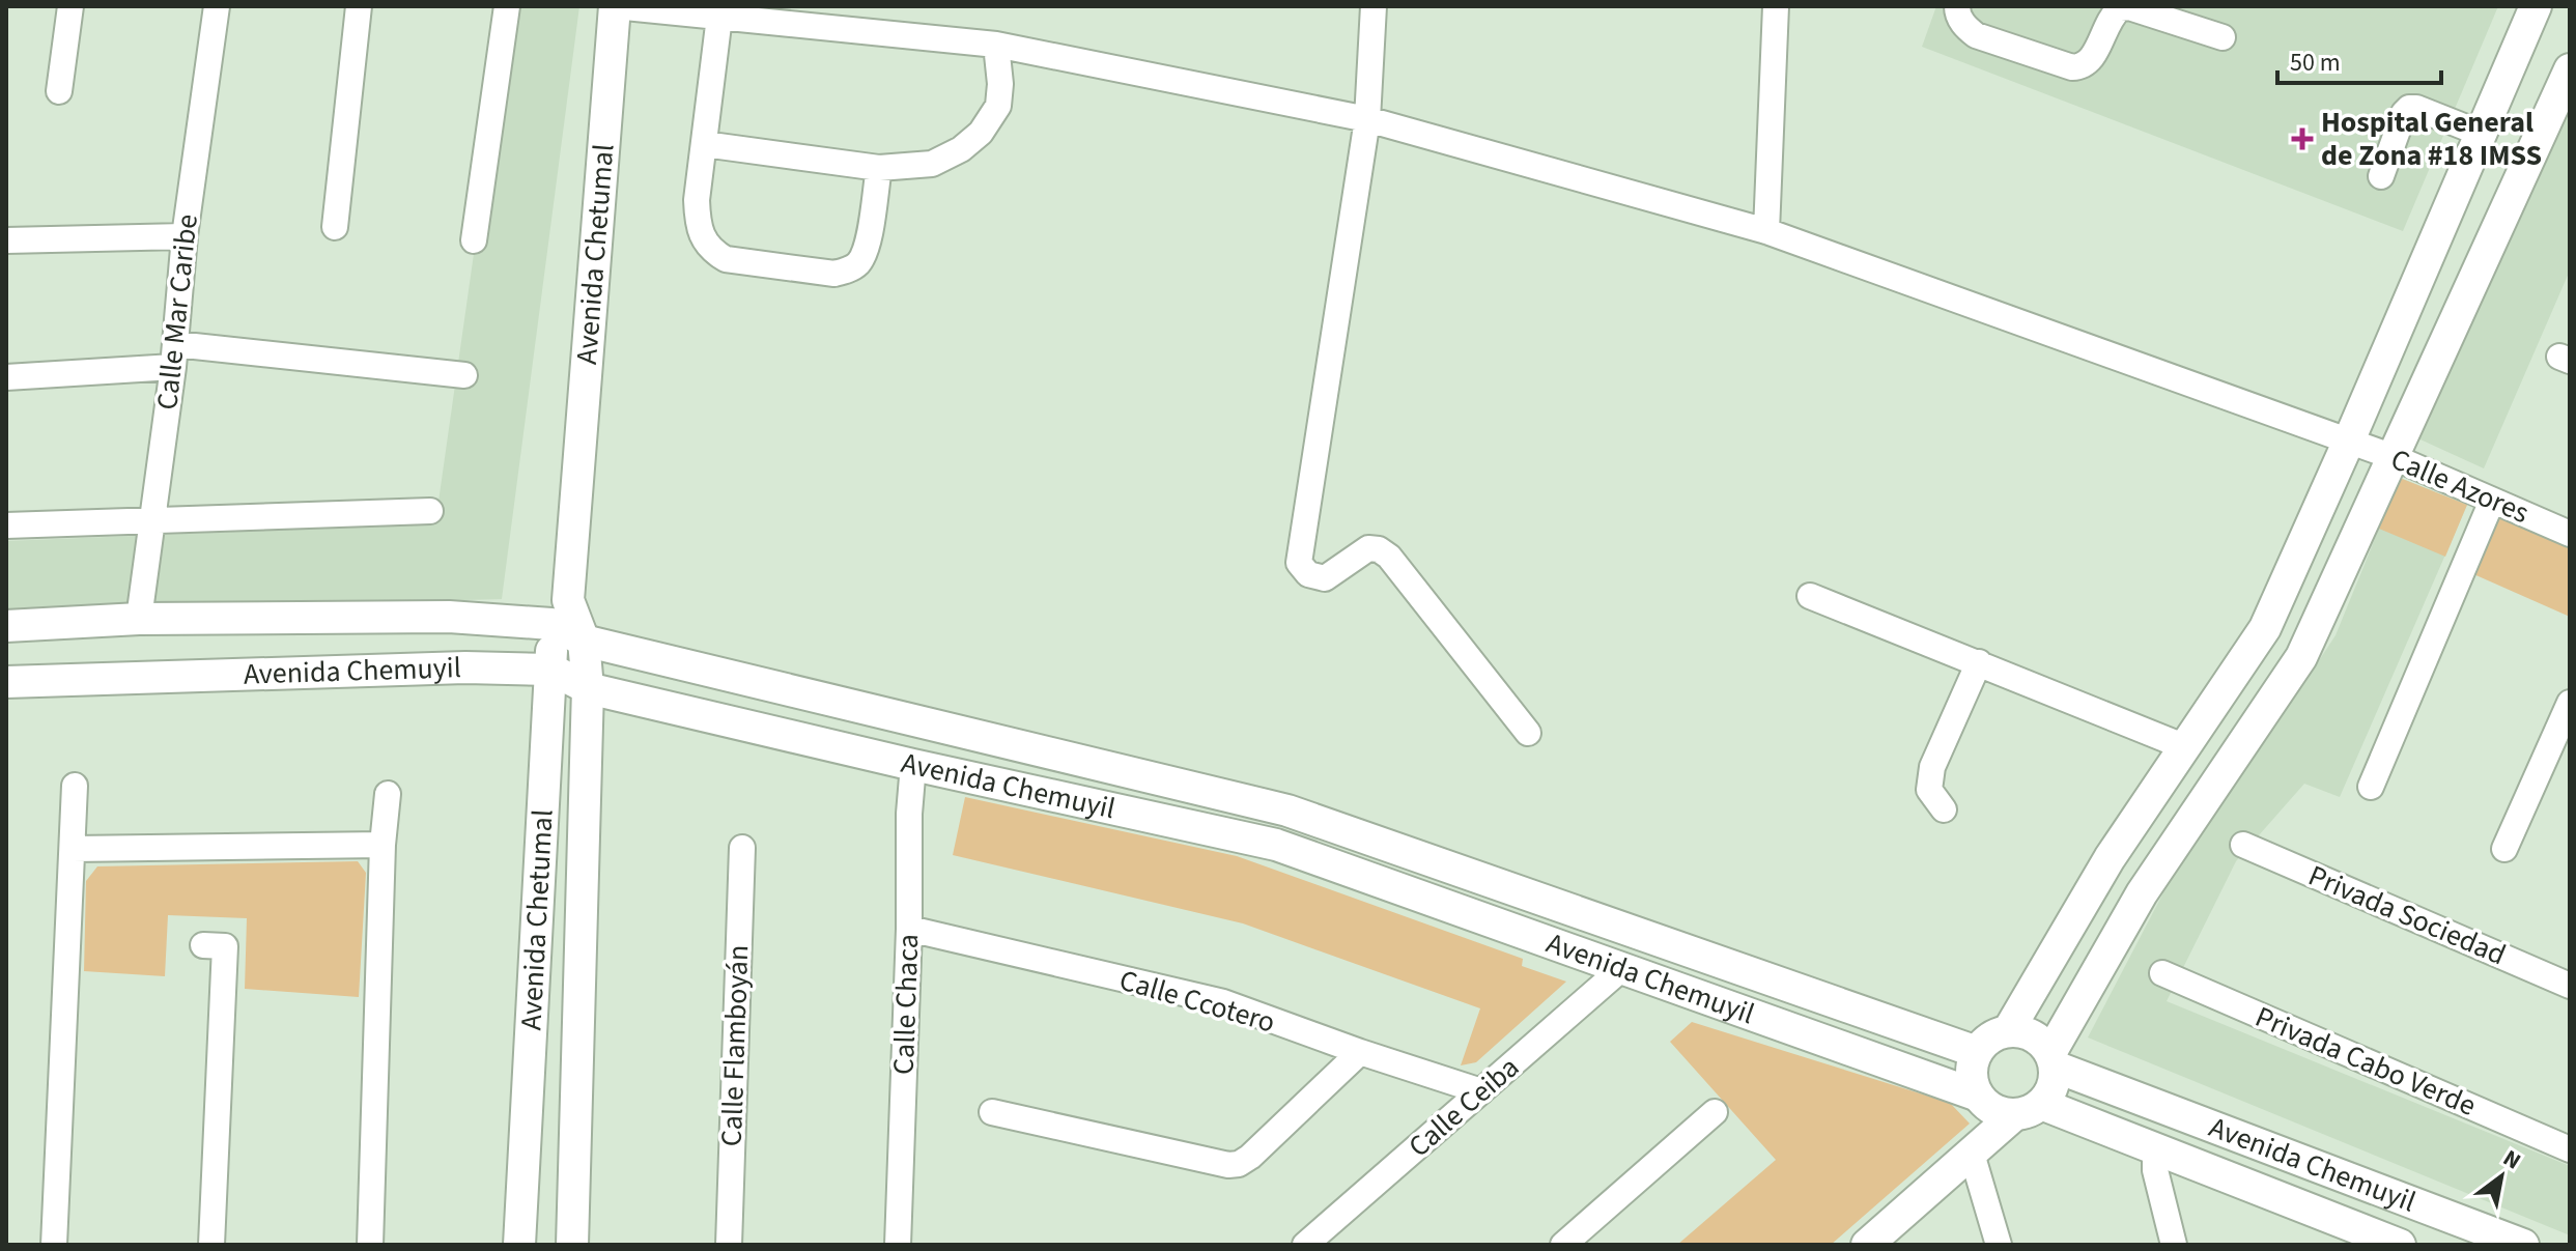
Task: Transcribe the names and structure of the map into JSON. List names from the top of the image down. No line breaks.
{"streets":{"main road":["Avenida Chetumal","Avenida Chemuyil"],"street":["Calle Mar Caribe","Calle Azores","Privada Sociedad","Calle Ccotero","Calle Chaca","Calle Flamboyán","Privada Cabo Verde","Calle Ceiba"]},"crossings":[["Avenida Chetumal","Calle Azores"],["Avenida Chetumal","Avenida Chemuyil"],["Calle Mar Caribe","Avenida Chemuyil"],["Avenida Chemuyil","Calle Chaca"],["Avenida Chemuyil","Calle Ceiba"],["Calle Ccotero","Calle Chaca"],["Calle Ccotero","Calle Ceiba"]],"places":{"health":["Hospital General de Zona #18 IMSS"]},"scale_bar":"50 m","north":"top right"}
